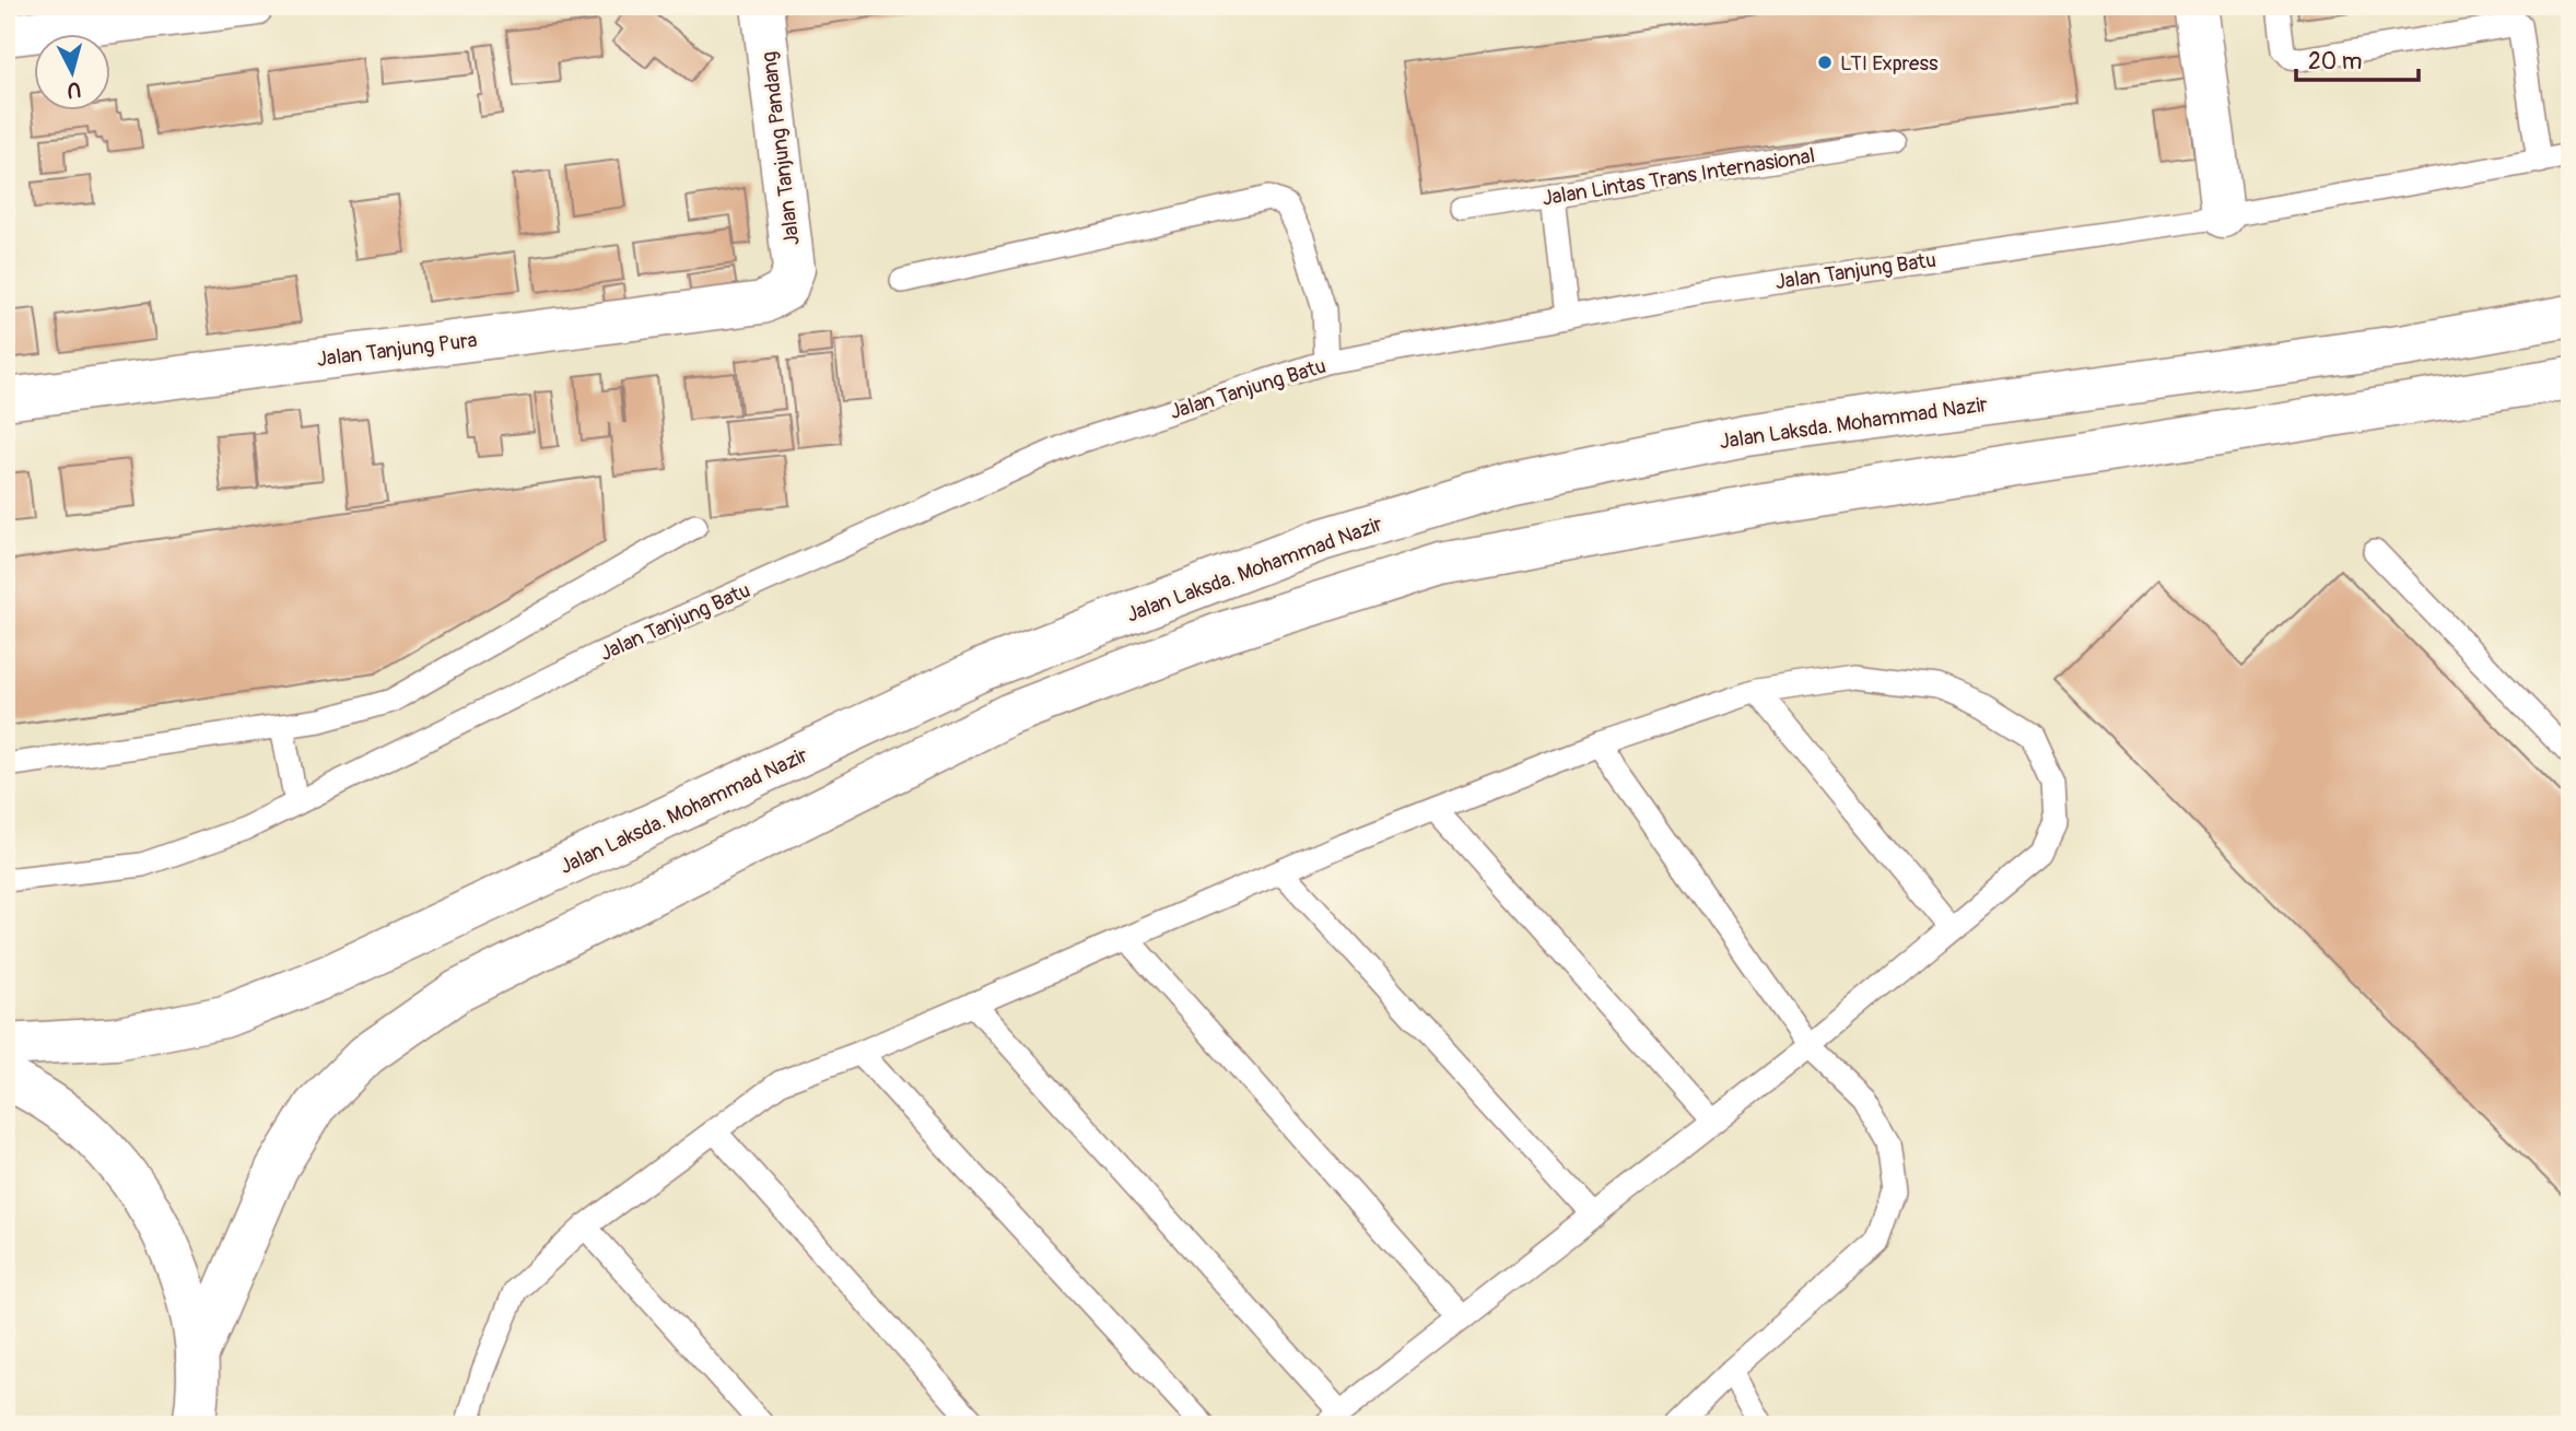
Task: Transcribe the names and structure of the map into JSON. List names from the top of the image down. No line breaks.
{"streets":{"main road":["Jalan Tanjung Pandang","Jalan Tanjung Pura","Jalan Laksda. Mohammad Nazir"],"lane":["Jalan Lintas Trans Internasional","Jalan Tanjung Batu"]},"crossings":[["Jalan Tanjung Pandang","Jalan Tanjung Pura"]],"places":["LTI Express"],"scale_bar":"20 m","north":"bottom"}
